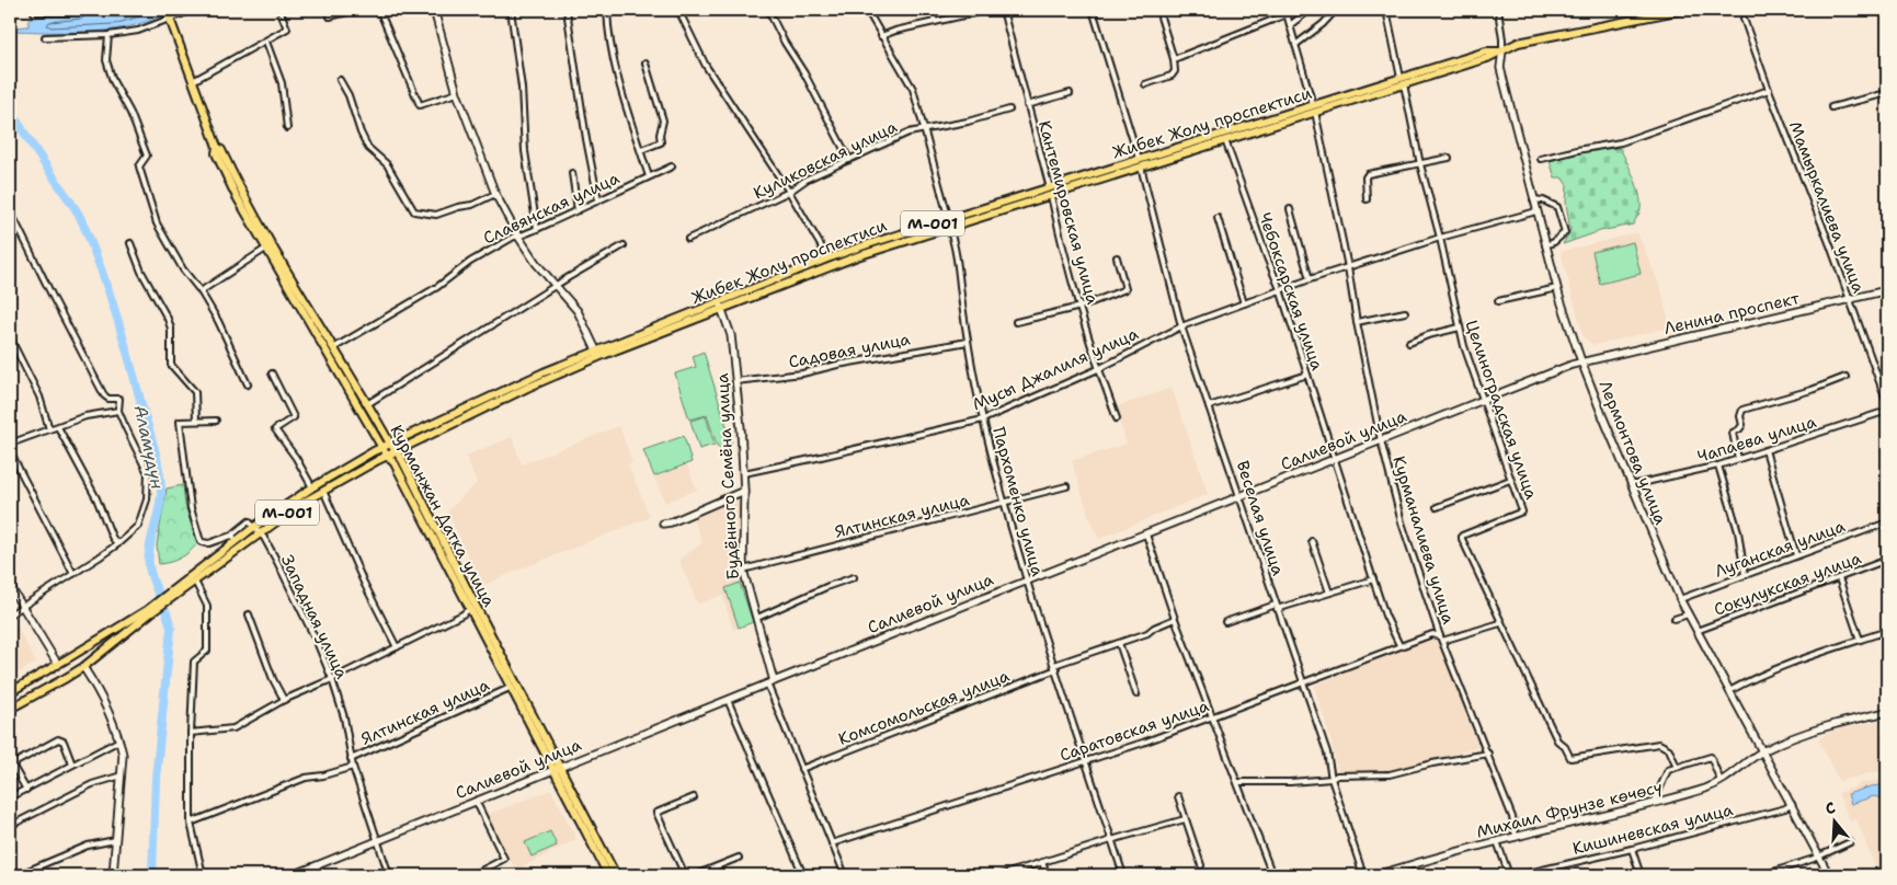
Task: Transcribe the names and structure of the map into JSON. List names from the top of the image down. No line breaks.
{"streets":{"main road":["Жибек Жолу проспектиси","М-001","Ленина проспект","Салиевой улица","Лермонтова улица","Будённого Семёна улица","Курманжан Датка улица","Михаил Фрунзе көчөсү"],"street":["Куликовская улица","Мамыркалиева улица","Славянская улица","Кантемировская улица","Чебоксарская улица","Садовая улица","Мусы Джалиля улица","Целиноградская улица","Чапаева улица","Пархоменко улица","Ялтинская улица","Веселая улица","Курманалиева улица","Луганская улица","Сокулукская улица","Западная улица","Комсомольская улица","Саратовская улица","Кишиневская улица"]},"crossings":[["Жибек Жолу проспектиси","Кантемировская улица"],["Жибек Жолу проспектиси","М-001"],["Жибек Жолу проспектиси","Чебоксарская улица"],["Жибек Жолу проспектиси","Целиноградская улица"],["Жибек Жолу проспектиси","Лермонтова улица"],["Жибек Жолу проспектиси","Будённого Семёна улица"],["Жибек Жолу проспектиси","Пархоменко улица"],["Жибек Жолу проспектиси","Курманжан Датка улица"],["Жибек Жолу проспектиси","Веселая улица"],["Жибек Жолу проспектиси","Курманалиева улица"],["Куликовская улица","Пархоменко улица"],["Мамыркалиева улица","Ленина проспект"],["Славянская улица","Курманжан Датка улица"],["Кантемировская улица","Мусы Джалиля улица"],["М-001","Курманжан Датка улица"],["М-001","Западная улица"],["Чебоксарская улица","Мусы Джалиля улица"],["Чебоксарская улица","Салиевой улица"],["Чебоксарская улица","Саратовская улица"],["Ленина проспект","Салиевой улица"],["Ленина проспект","Лермонтова улица"],["Садовая улица","Будённого Семёна улица"],["Садовая улица","Пархоменко улица"],["Мусы Джалиля улица","Целиноградская улица"],["Мусы Джалиля улица","Лермонтова улица"],["Мусы Джалиля улица","Будённого Семёна улица"],["Мусы Джалиля улица","Пархоменко улица"],["Мусы Джалиля улица","Веселая улица"],["Мусы Джалиля улица","Курманалиева улица"],["Целиноградская улица","Салиевой улица"],["Целиноградская улица","Саратовская улица"],["Чапаева улица","Лермонтова улица"],["Салиевой улица","Лермонтова улица"],["Салиевой улица","Будённого Семёна улица"],["Салиевой улица","Пархоменко улица"],["Салиевой улица","Курманжан Датка улица"],["Салиевой улица","Веселая улица"],["Салиевой улица","Курманалиева улица"],["Салиевой улица","Западная улица"],["Лермонтова улица","Луганская улица"],["Лермонтова улица","Сокулукская улица"],["Лермонтова улица","Михаил Фрунзе көчөсү"],["Лермонтова улица","Кишиневская улица"],["Будённого Семёна улица","Ялтинская улица"],["Будённого Семёна улица","Комсомольская улица"],["Будённого Семёна улица","Саратовская улица"],["Пархоменко улица","Ялтинская улица"],["Пархоменко улица","Комсомольская улица"],["Пархоменко улица","Саратовская улица"],["Курманжан Датка улица","Ялтинская улица"],["Ялтинская улица","Западная улица"],["Веселая улица","Саратовская улица"],["Курманалиева улица","Саратовская улица"],["Курманалиева улица","Михаил Фрунзе көчөсү"]],"water":["Аламүдүн"],"north":"top"}
